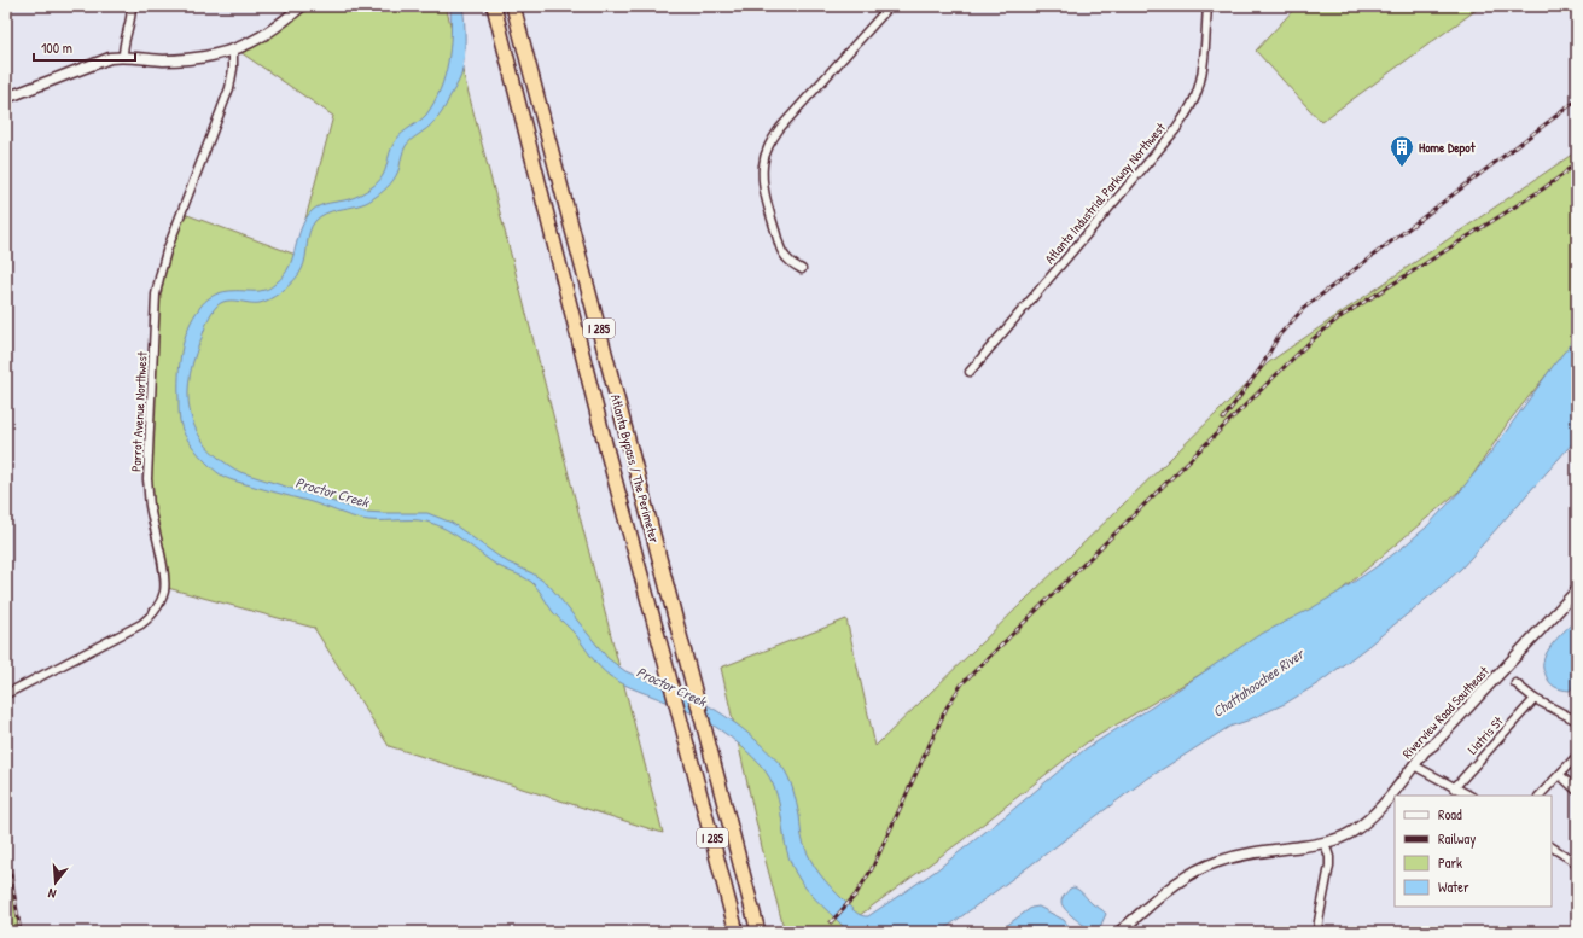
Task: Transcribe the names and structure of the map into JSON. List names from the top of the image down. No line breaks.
{"streets":{"highway":["I 285","Atlanta Bypass / The Perimeter"],"street":["Atlanta Industrial Parkway Northwest","Parrot Avenue Northwest","Riverview Road Southeast","Liatris St"]},"water":["Proctor Creek","Chattahoochee River"],"places":{"building":["Home Depot"]},"legend":["Road","Railway","Park","Water"],"scale_bar":"100 m","north":"bottom"}
